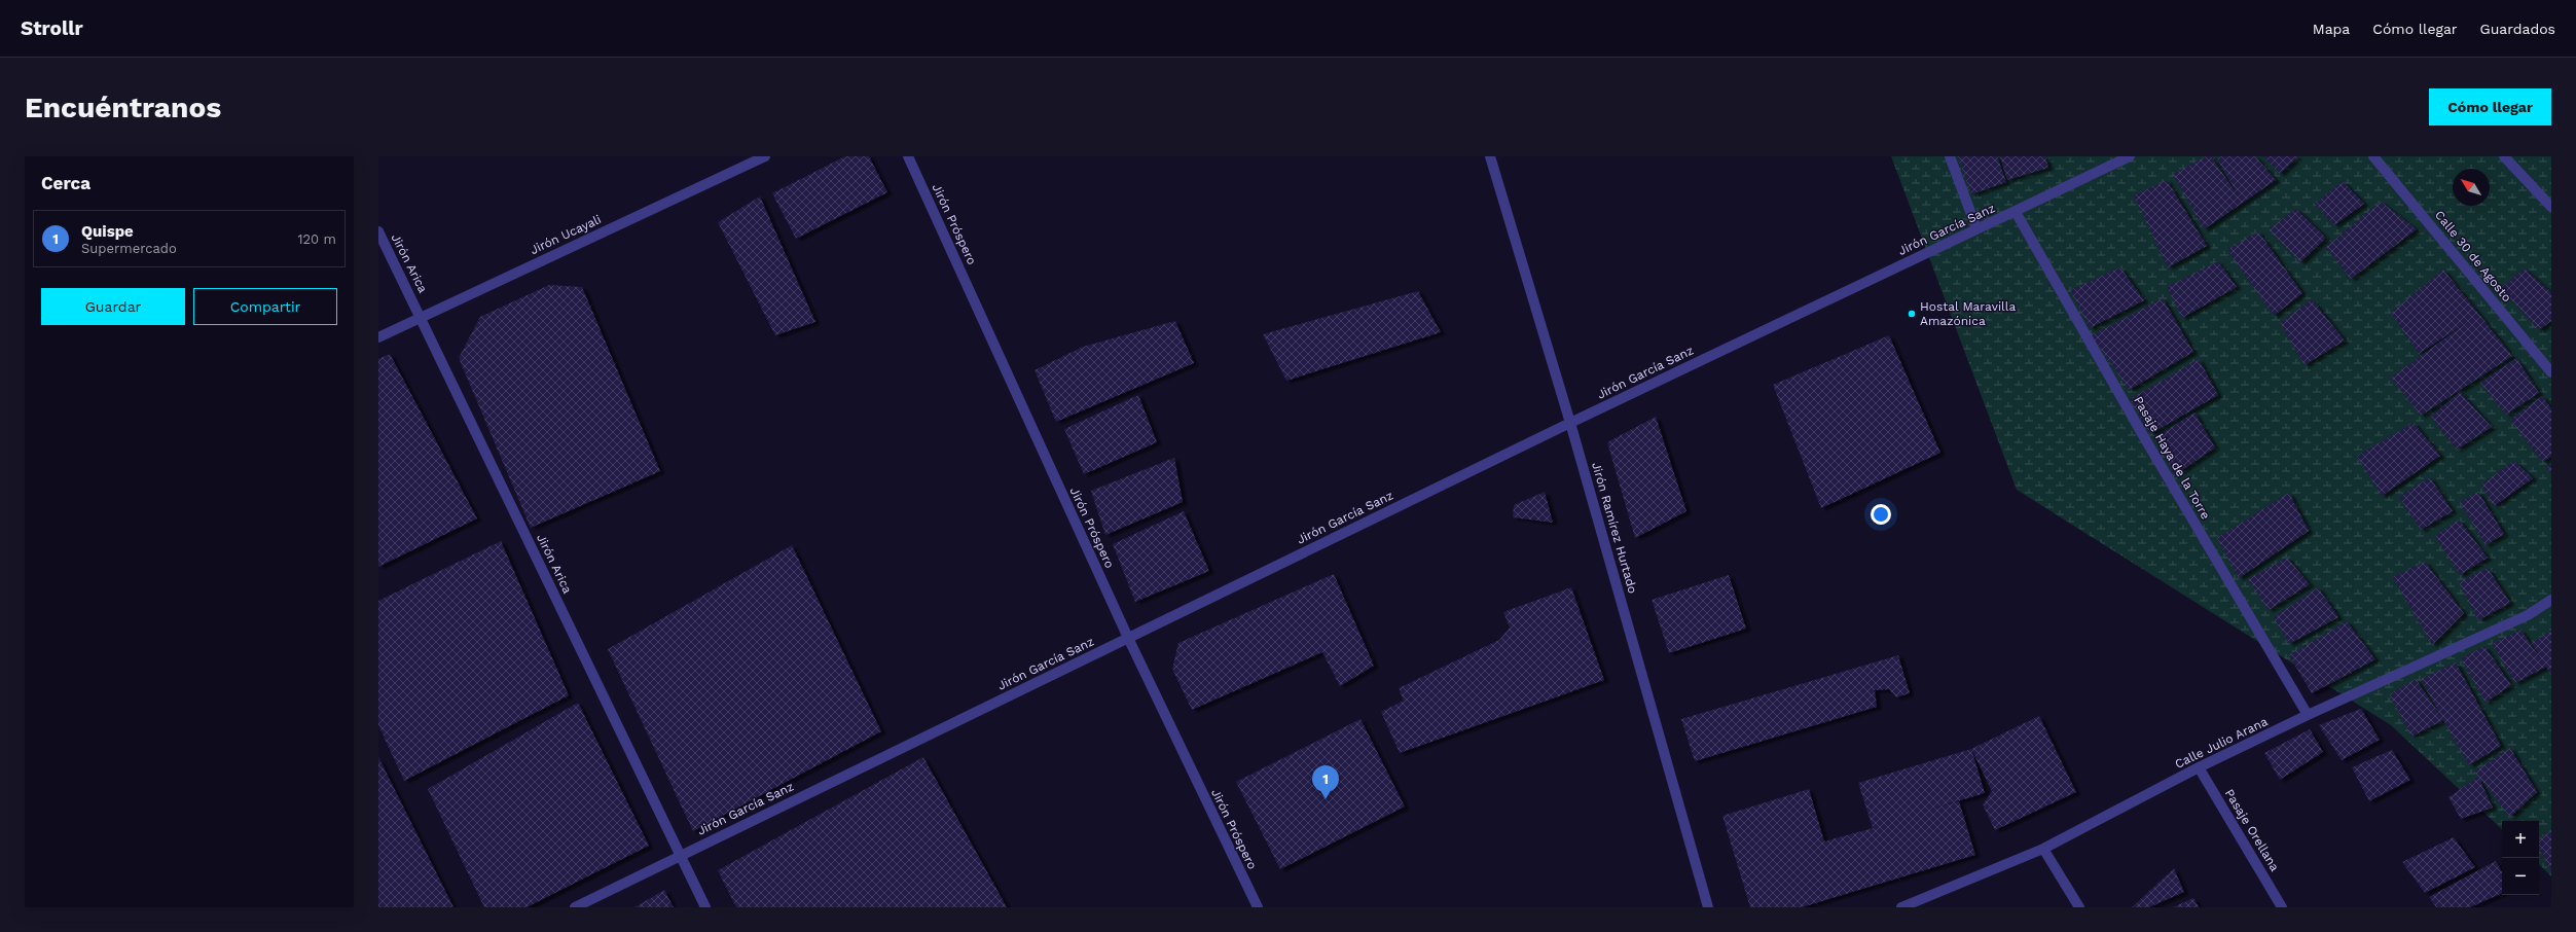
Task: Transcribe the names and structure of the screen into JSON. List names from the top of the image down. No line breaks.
{"streets":{"street":["Jirón Próspero","Jirón García Sanz","Jirón Ucayali","Calle 30 de Agosto","Jirón Arica","Pasaje Haya de la Torre","Jirón Ramírez Hurtado","Calle Julio Arana","Pasaje Orellana"]},"crossings":[["Jirón Próspero","Jirón García Sanz"],["Jirón García Sanz","Jirón Arica"],["Jirón García Sanz","Pasaje Haya de la Torre"],["Jirón García Sanz","Jirón Ramírez Hurtado"],["Jirón Ucayali","Jirón Arica"],["Pasaje Haya de la Torre","Calle Julio Arana"],["Calle Julio Arana","Pasaje Orellana"]],"places":["Hostal Maravilla Amazónica"],"north":"top left","page":{"header":"Strollr","nav":["Mapa","Cómo llegar","Guardados"],"buttons":["Cómo llegar",["Guardar","Compartir"]],"title":"Encuéntranos","heading":"Cerca","list":[{"mark":"1","name":"Quispe","note":"Supermercado","value":"120 m"}],"pins":"1","map_buttons":["+","−"]}}
